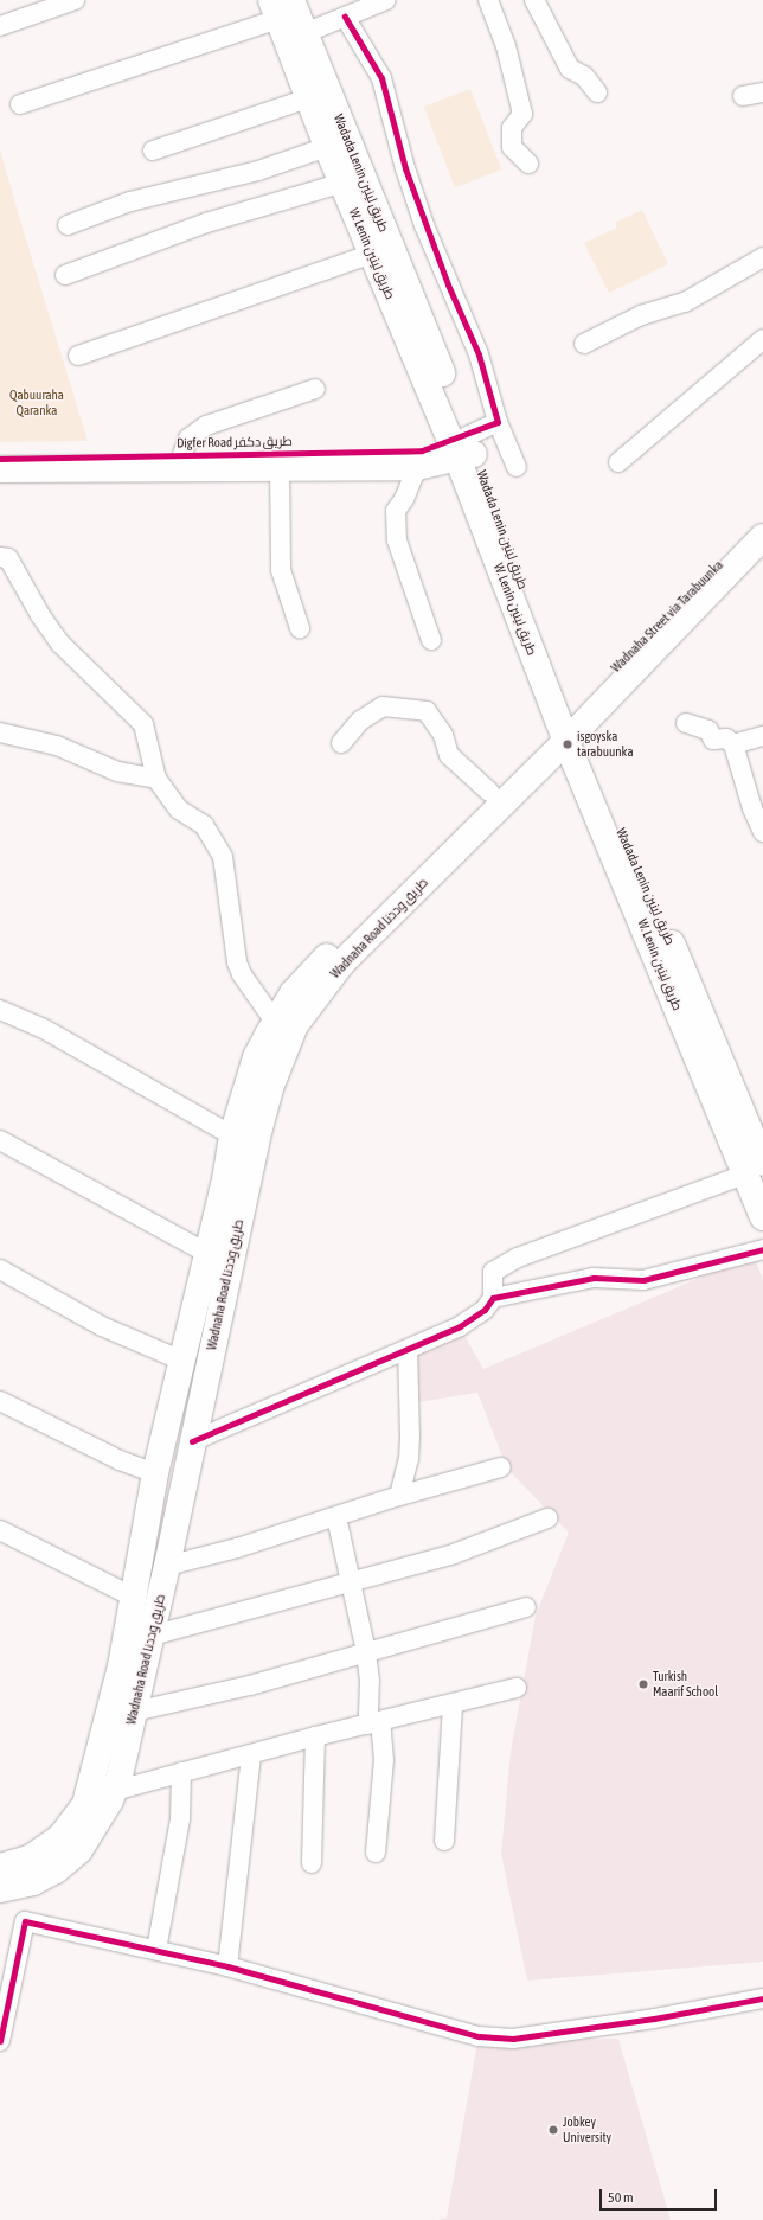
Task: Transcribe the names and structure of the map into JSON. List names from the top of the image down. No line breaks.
{"streets":{"main road":["Wadada Lenin طريق لينين","W. Lenin طريق لينين","Digfer Road طريق دكفر","Wadnaha Street via Tarabuunka","Wadnaha Road طريق وددنا"]},"crossings":[["Wadada Lenin طريق لينين","W. Lenin طريق لينين"],["Wadada Lenin طريق لينين","Digfer Road طريق دكفر"],["Wadada Lenin طريق لينين","Wadnaha Road طريق وددنا"],["W. Lenin طريق لينين","Digfer Road طريق دكفر"],["W. Lenin طريق لينين","Wadnaha Road طريق وددنا"]],"parks":["Qabuuraha Qaranka"],"places":["isgoyska tarabuunka","Turkish Maarif School","Jobkey University"],"scale_bar":"50 m"}
